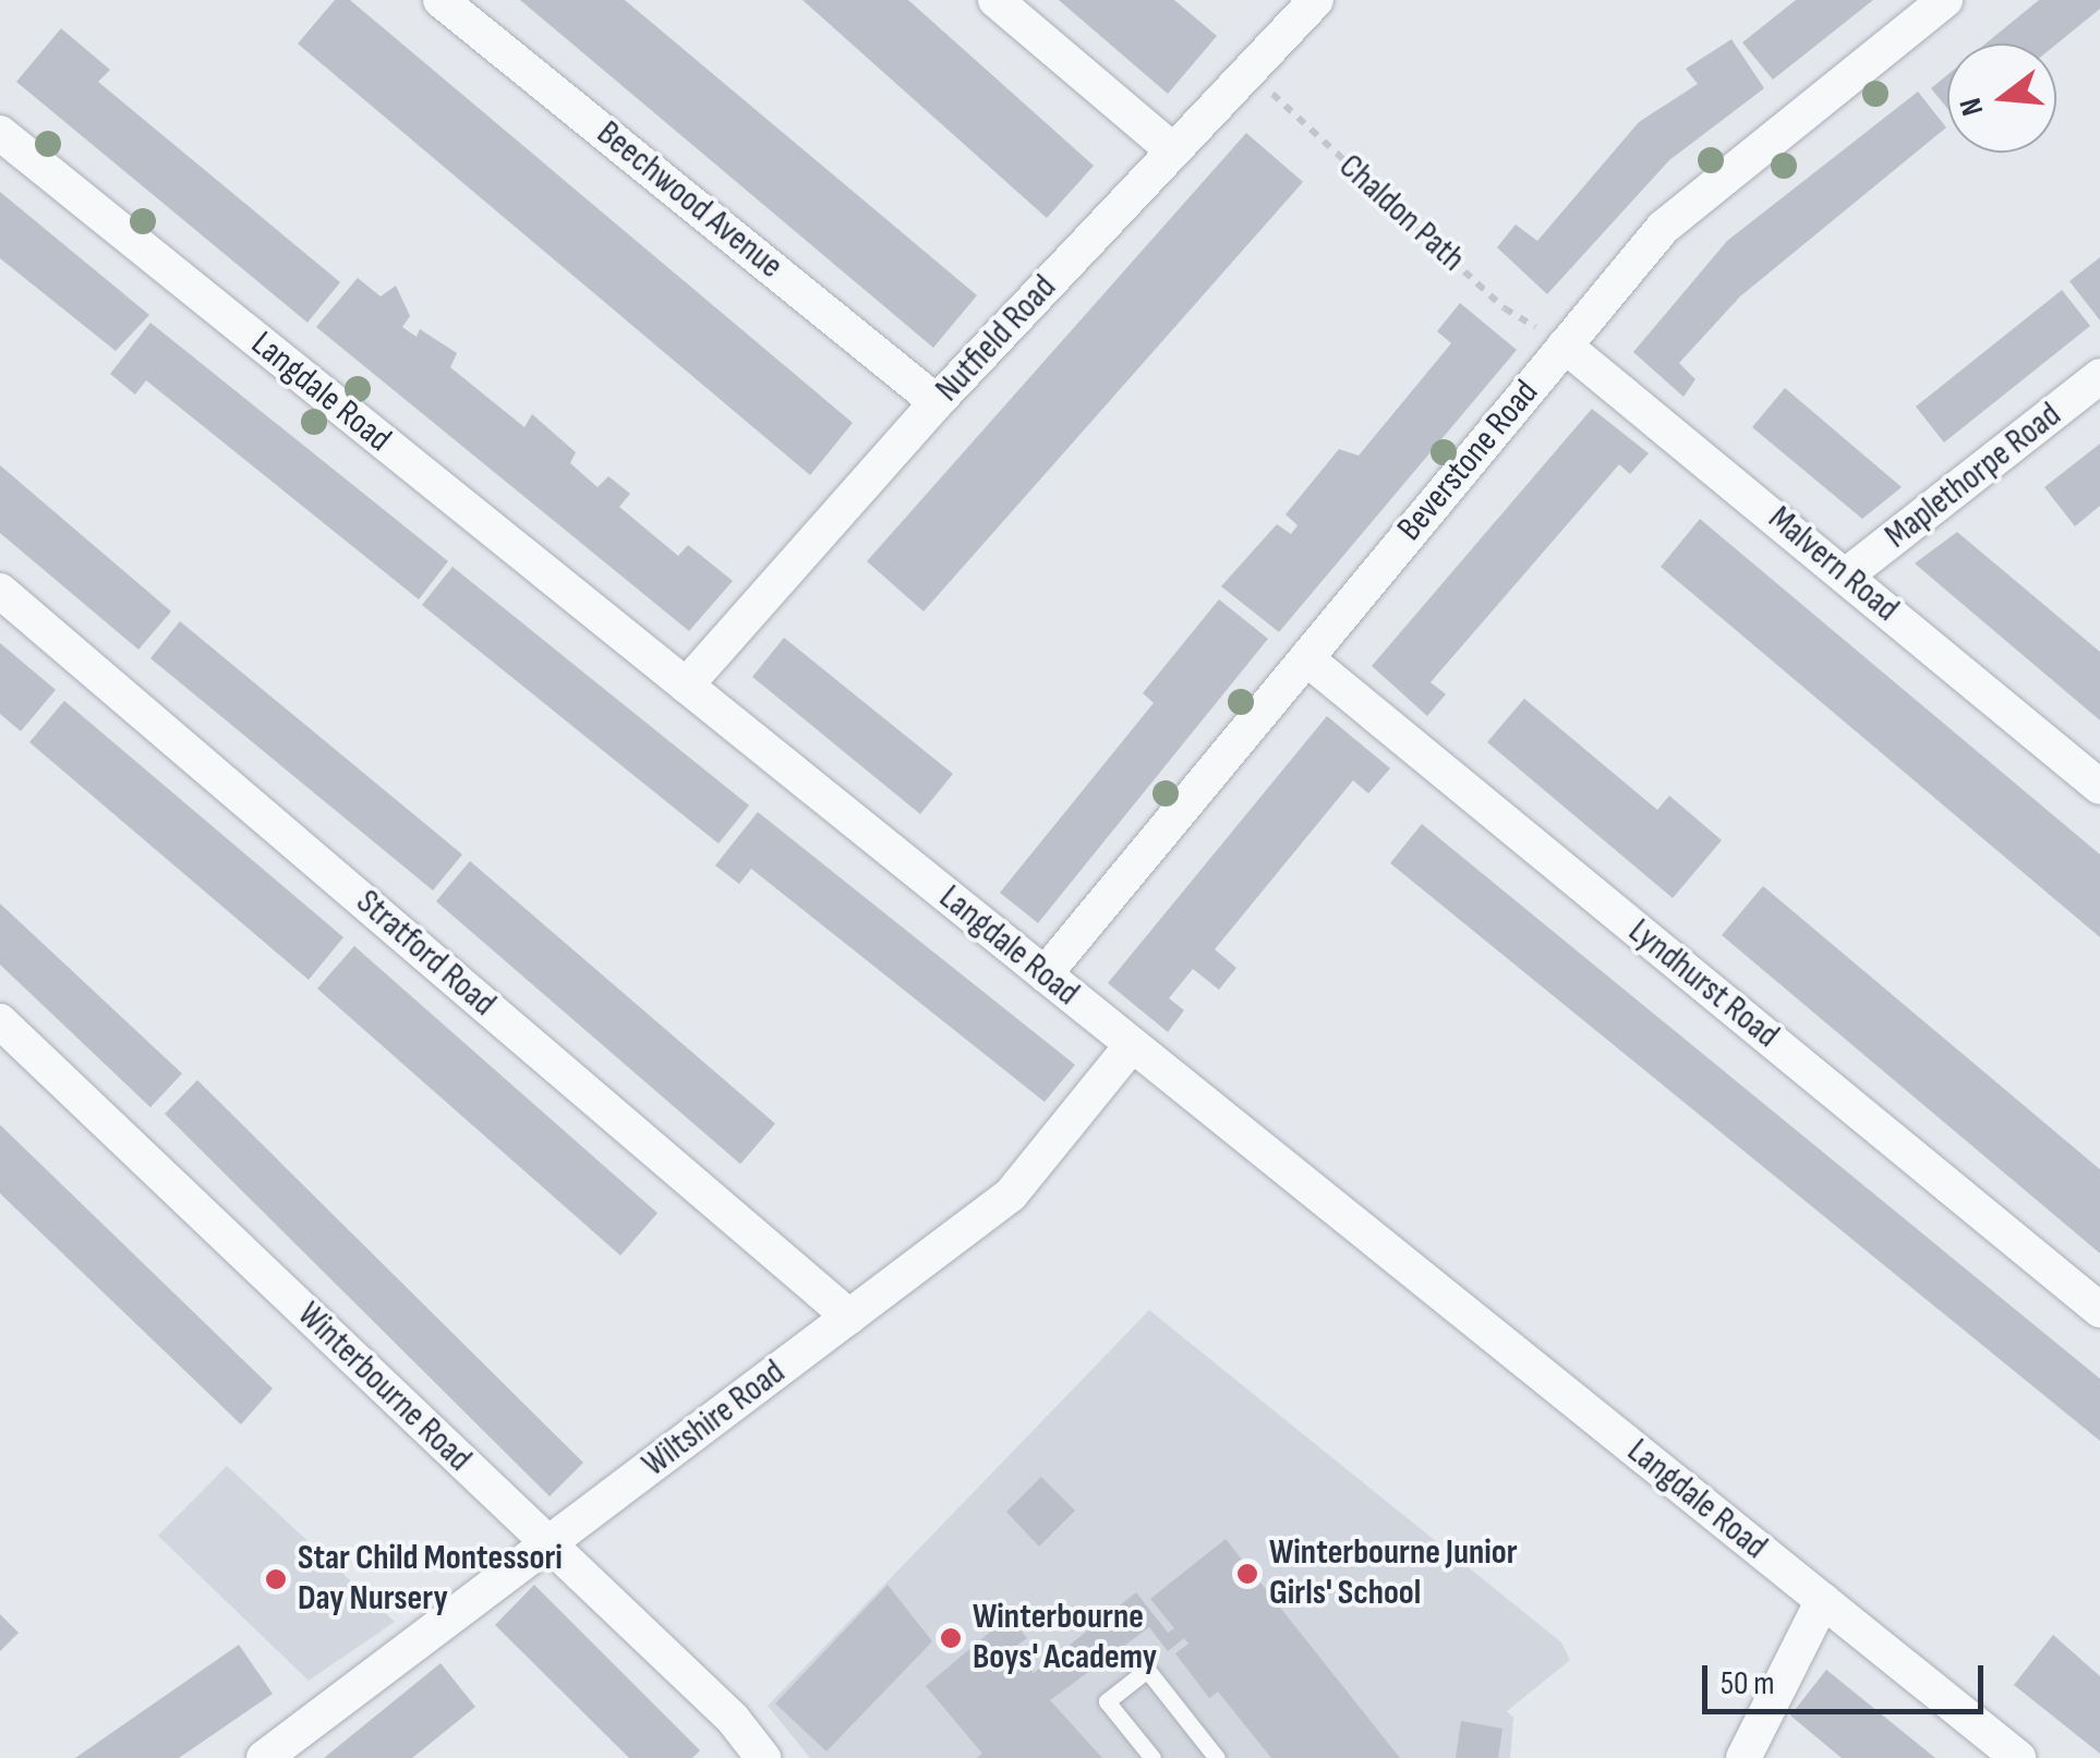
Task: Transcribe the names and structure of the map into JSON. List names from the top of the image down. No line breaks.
{"streets":{"street":["Beechwood Avenue","Nutfield Road","Langdale Road","Beverstone Road","Maplethorpe Road","Malvern Road","Stratford Road","Lyndhurst Road","Winterbourne Road","Wiltshire Road"],"path":["Chaldon Path"]},"crossings":[["Beechwood Avenue","Nutfield Road"],["Chaldon Path","Nutfield Road"],["Chaldon Path","Beverstone Road"],["Chaldon Path","Malvern Road"],["Nutfield Road","Langdale Road"],["Langdale Road","Beverstone Road"],["Langdale Road","Wiltshire Road"],["Beverstone Road","Malvern Road"],["Beverstone Road","Lyndhurst Road"],["Maplethorpe Road","Malvern Road"],["Stratford Road","Wiltshire Road"],["Winterbourne Road","Wiltshire Road"]],"places":["Winterbourne Junior Girls' School","Star Child Montessori Day Nursery","Winterbourne Boys' Academy"],"scale_bar":"50 m","north":"left"}
